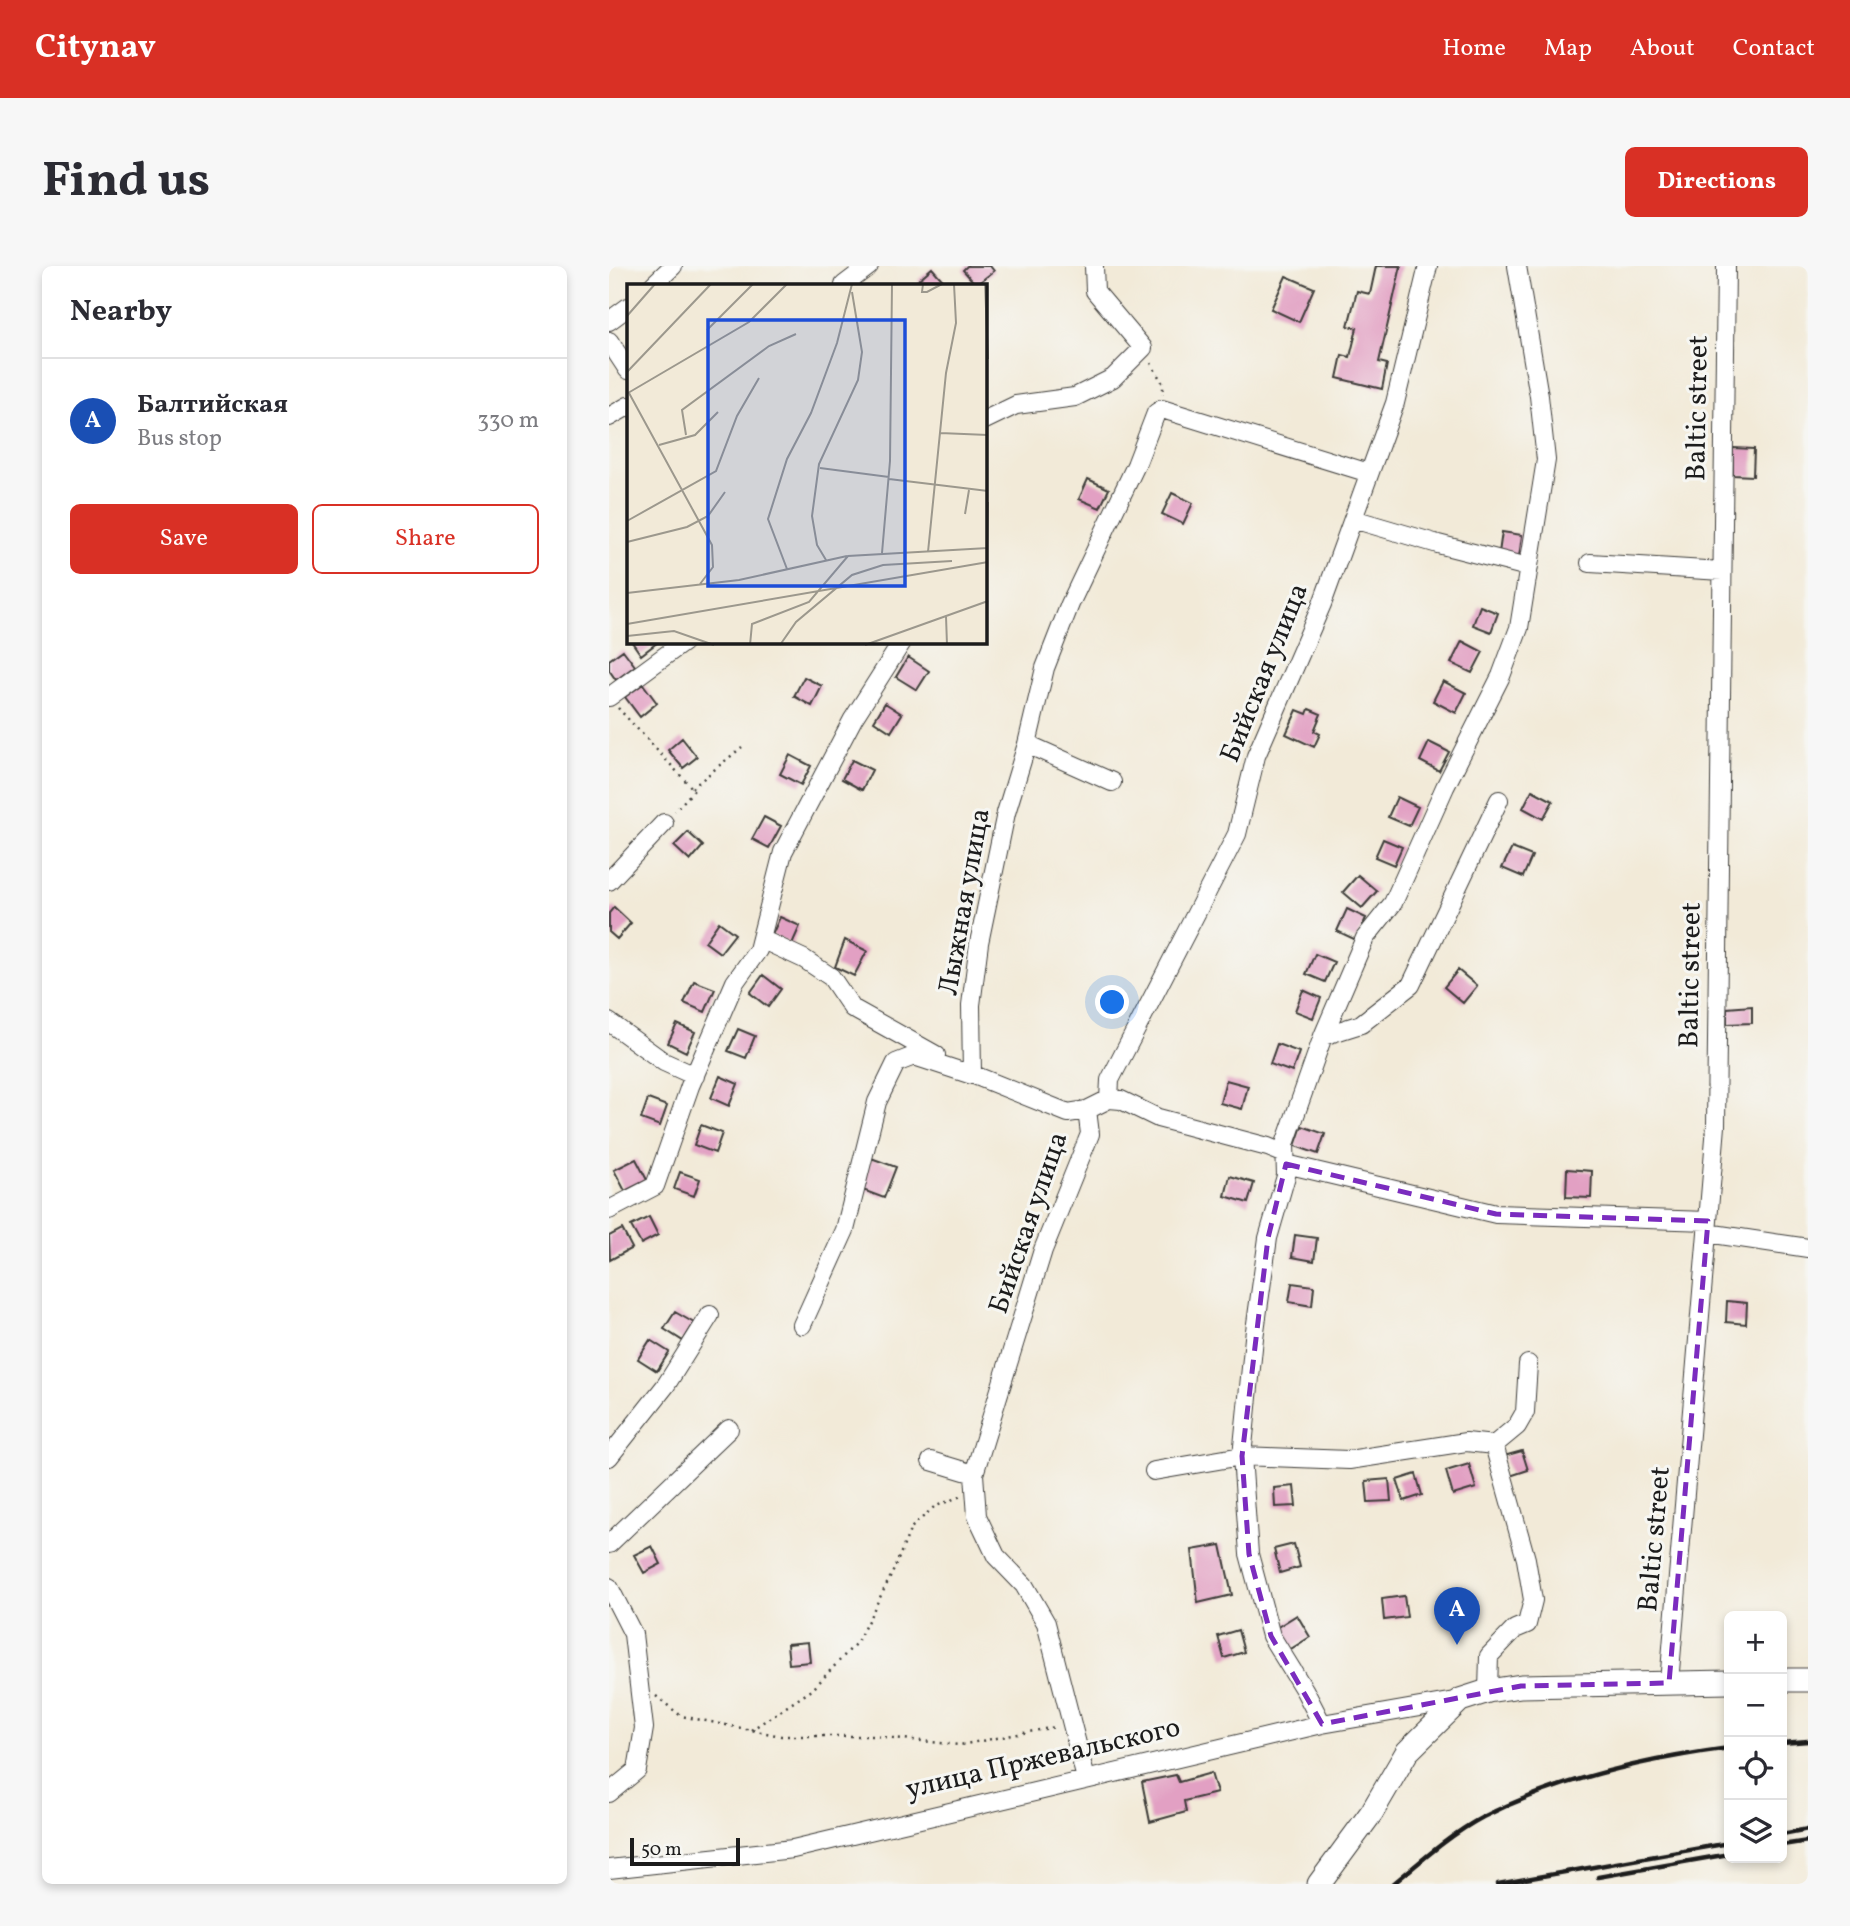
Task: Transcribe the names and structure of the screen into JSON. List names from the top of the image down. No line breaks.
{"streets":{"main road":["улица Пржевальского"],"street":["Baltic street","Бийская улица","Лыжная улица"]},"crossings":[["Baltic street","улица Пржевальского"],["Бийская улица","улица Пржевальского"]],"scale_bar":"50 m","page":{"header":"Citynav","nav":["Home","Map","About","Contact"],"buttons":["Directions",["Save","Share"]],"title":"Find us","heading":"Nearby","list":[{"mark":"A","name":"Балтийская","note":"Bus stop","value":"330 m"}],"pins":"A","map_buttons":["+","−"],"scale":"50 m"}}
